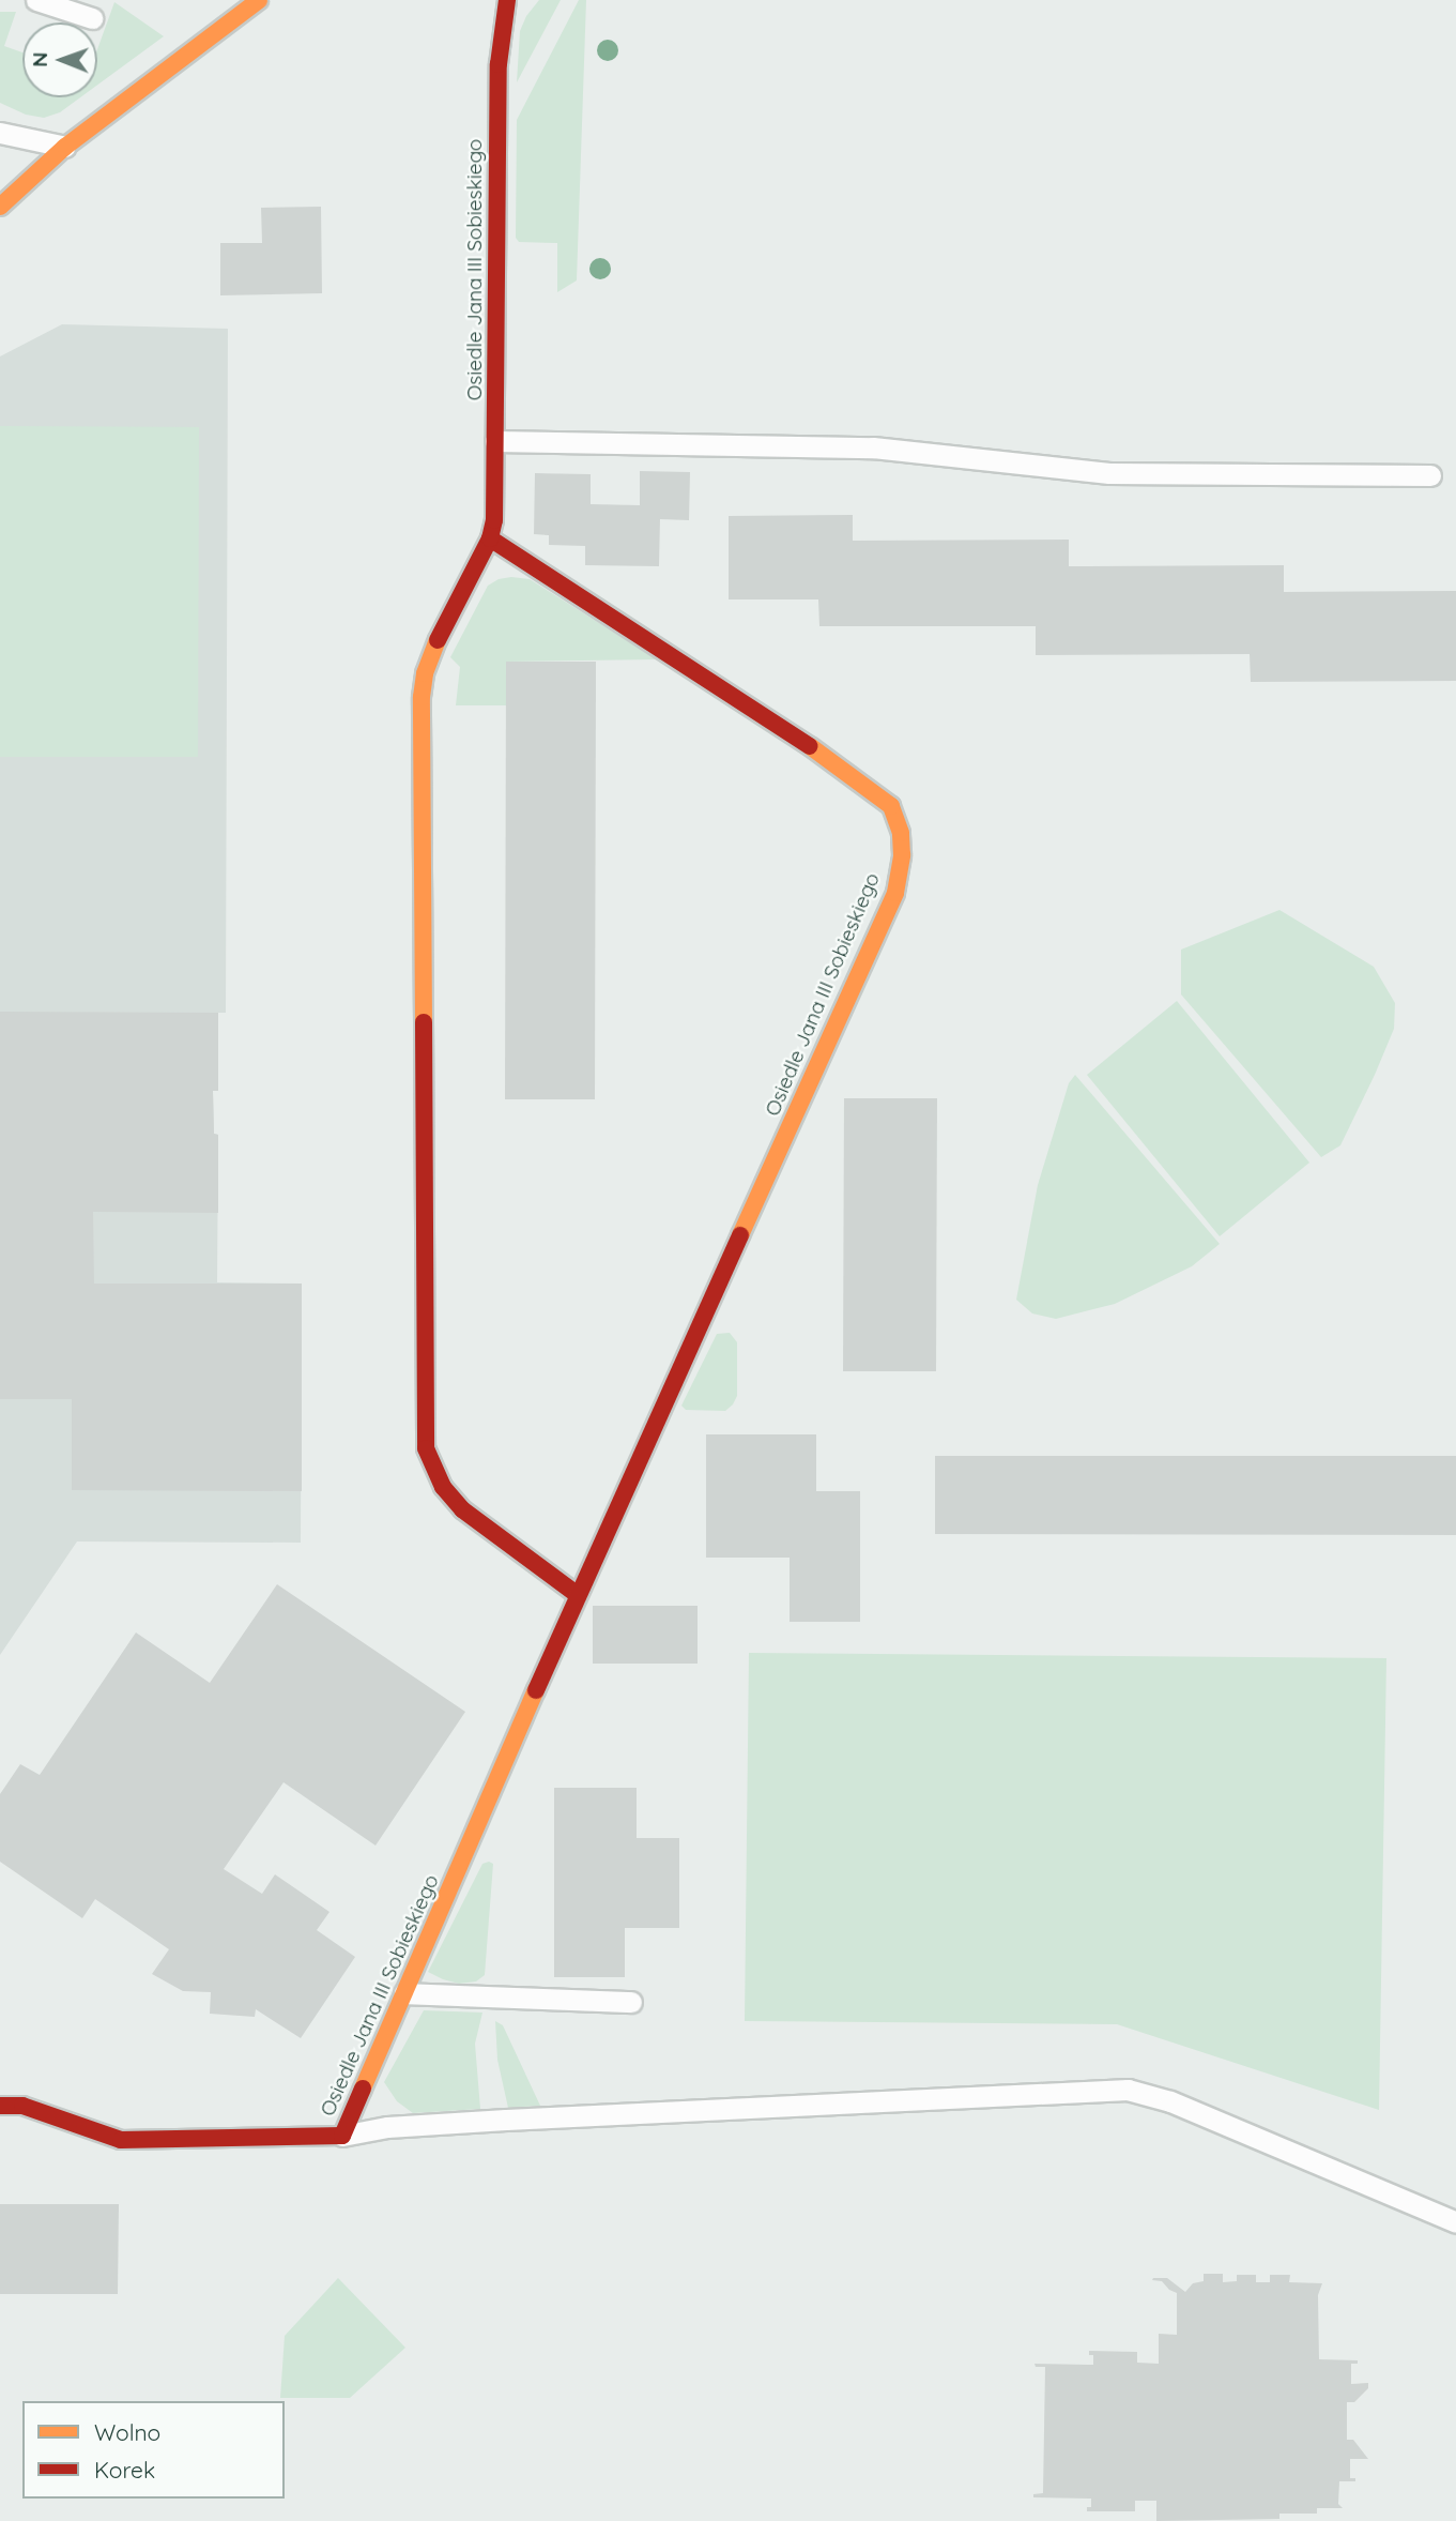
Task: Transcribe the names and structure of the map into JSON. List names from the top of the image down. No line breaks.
{"streets":{"street":["Osiedle Jana III Sobieskiego"]},"legend":["Wolno","Korek"],"north":"left"}
